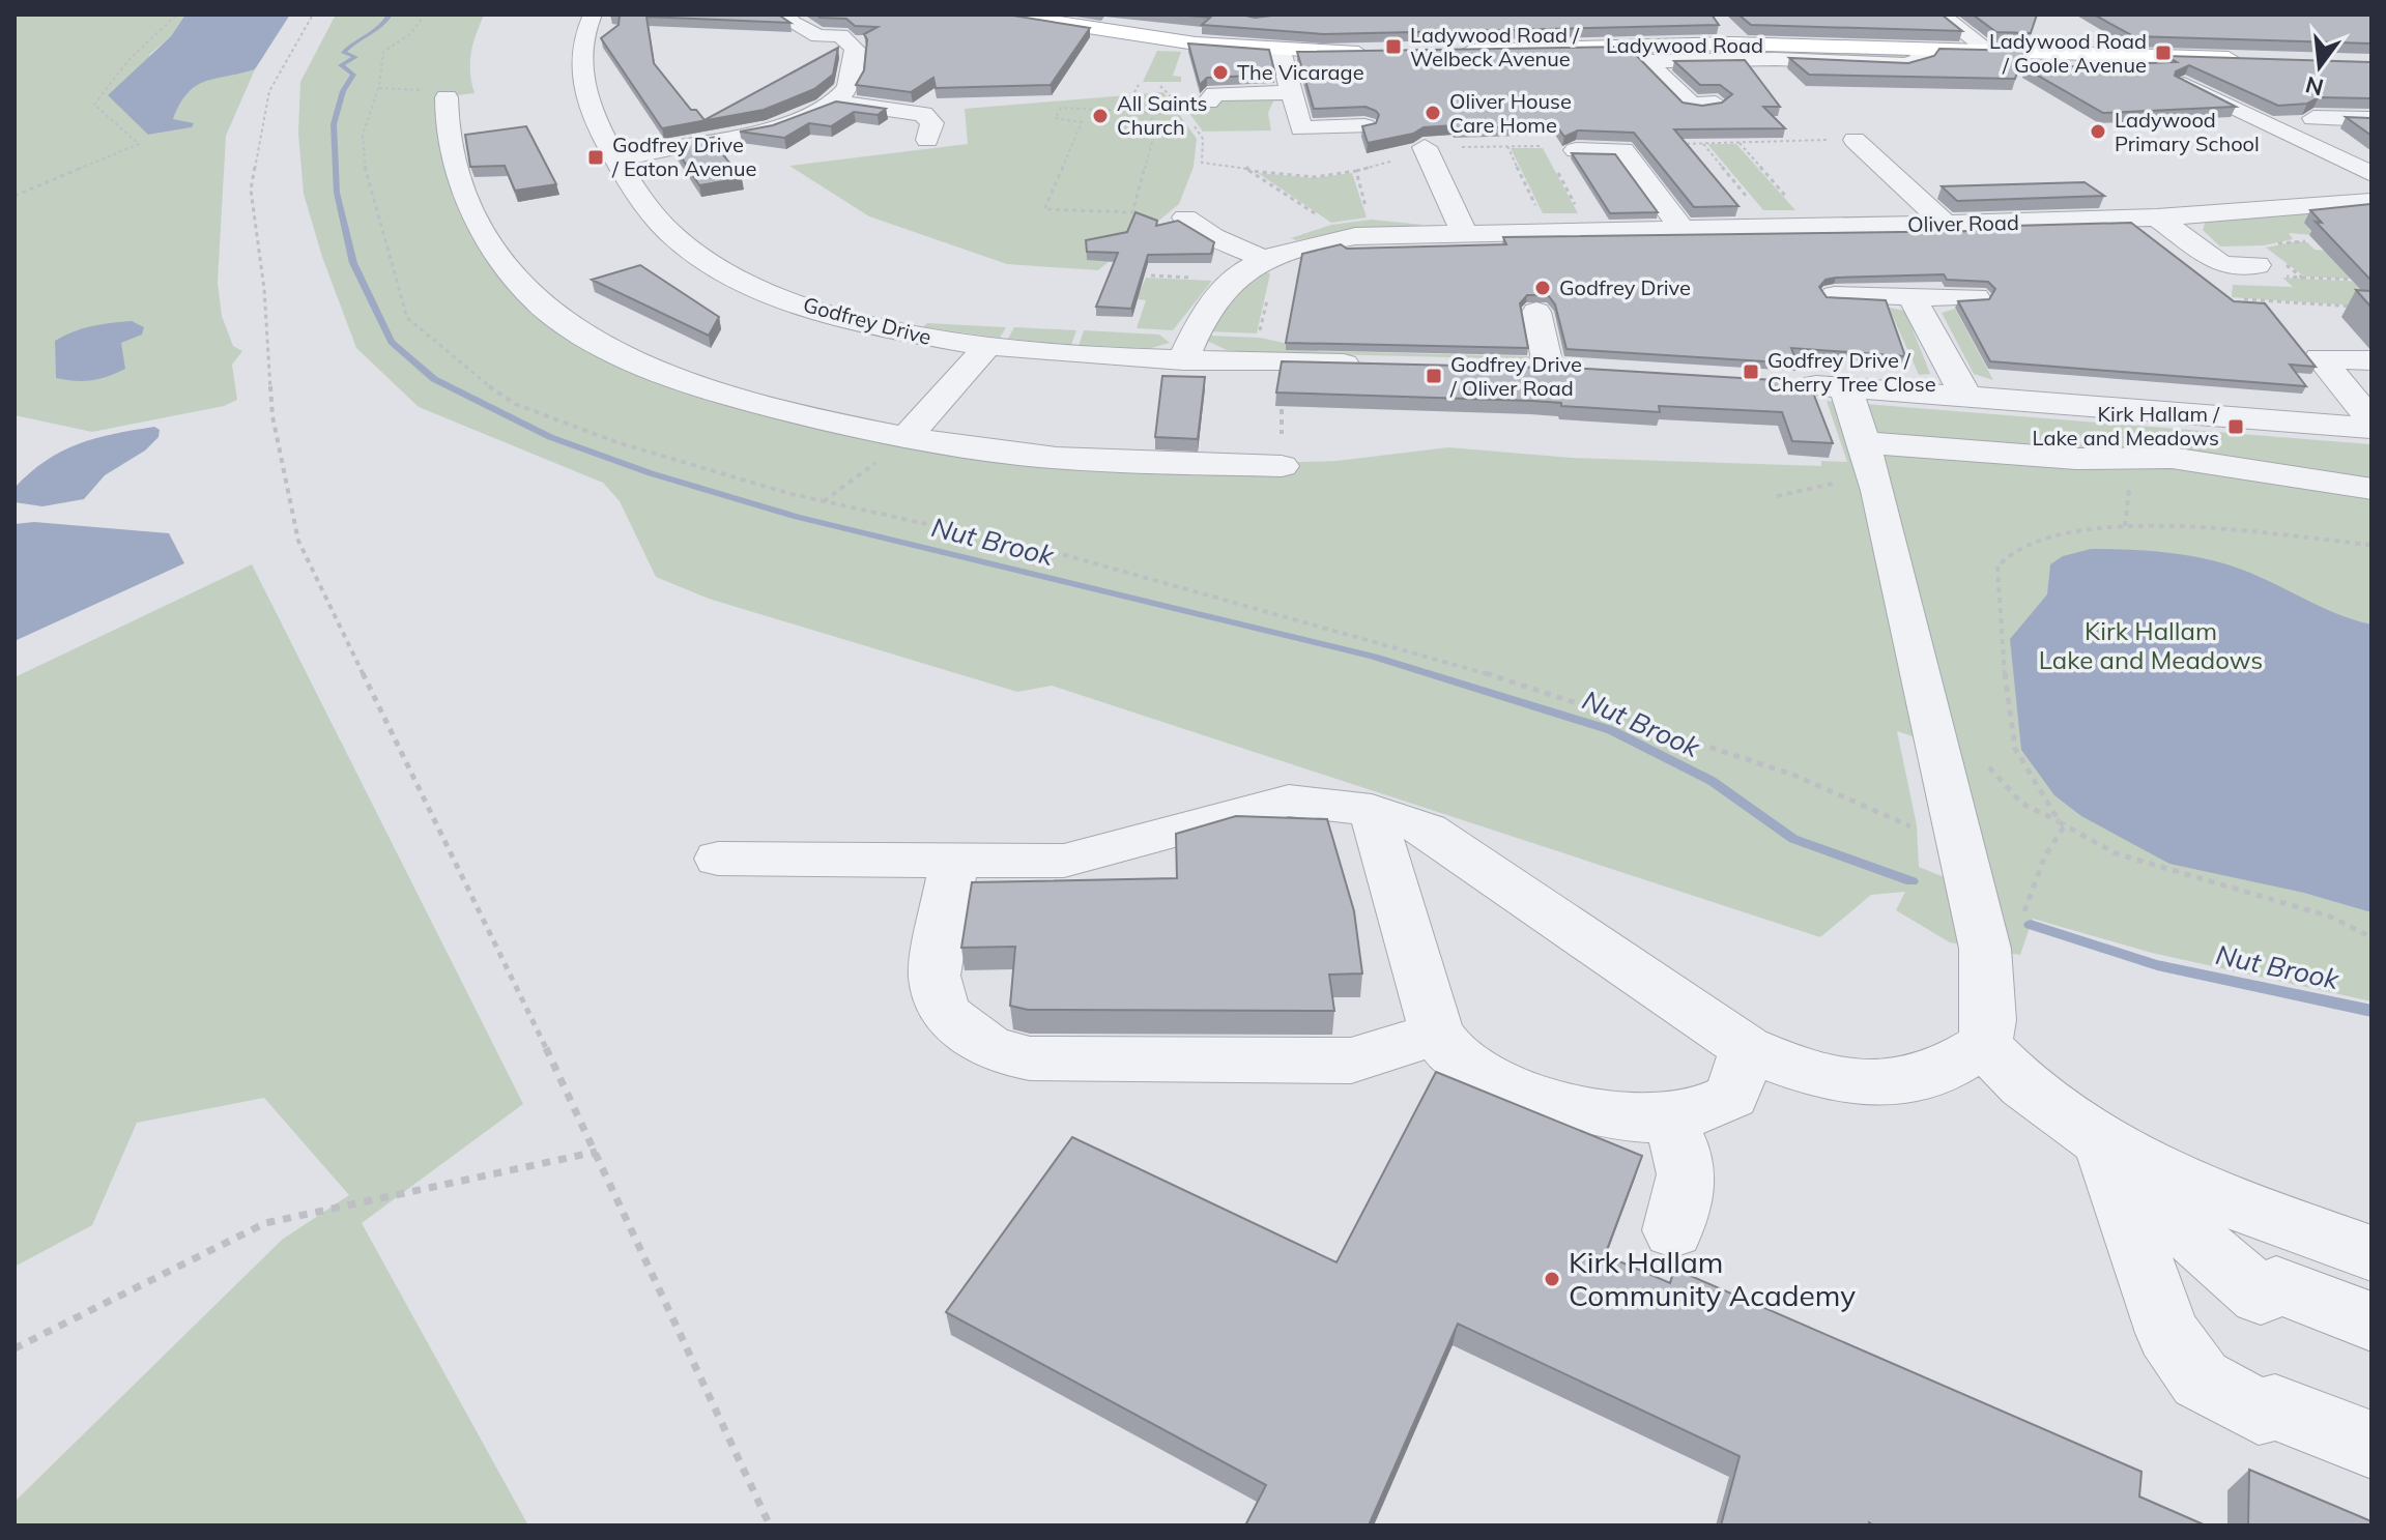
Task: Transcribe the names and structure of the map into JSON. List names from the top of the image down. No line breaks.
{"streets":{"main road":["Ladywood Road"],"street":["Oliver Road","Godfrey Drive"]},"crossings":[["Oliver Road","Godfrey Drive"]],"water":["Nut Brook"],"parks":["Kirk Hallam Lake and Meadows"],"places":{"transit":["Ladywood Road / Welbeck Avenue","Ladywood Road / Goole Avenue","Godfrey Drive / Eaton Avenue","Godfrey Drive / Cherry Tree Close","Godfrey Drive / Oliver Road","Kirk Hallam / Lake and Meadows"],"other":["The Vicarage","Oliver House Care Home","All Saints Church","Ladywood Primary School","Godfrey Drive","Kirk Hallam Community Academy"]},"north":"bottom"}
